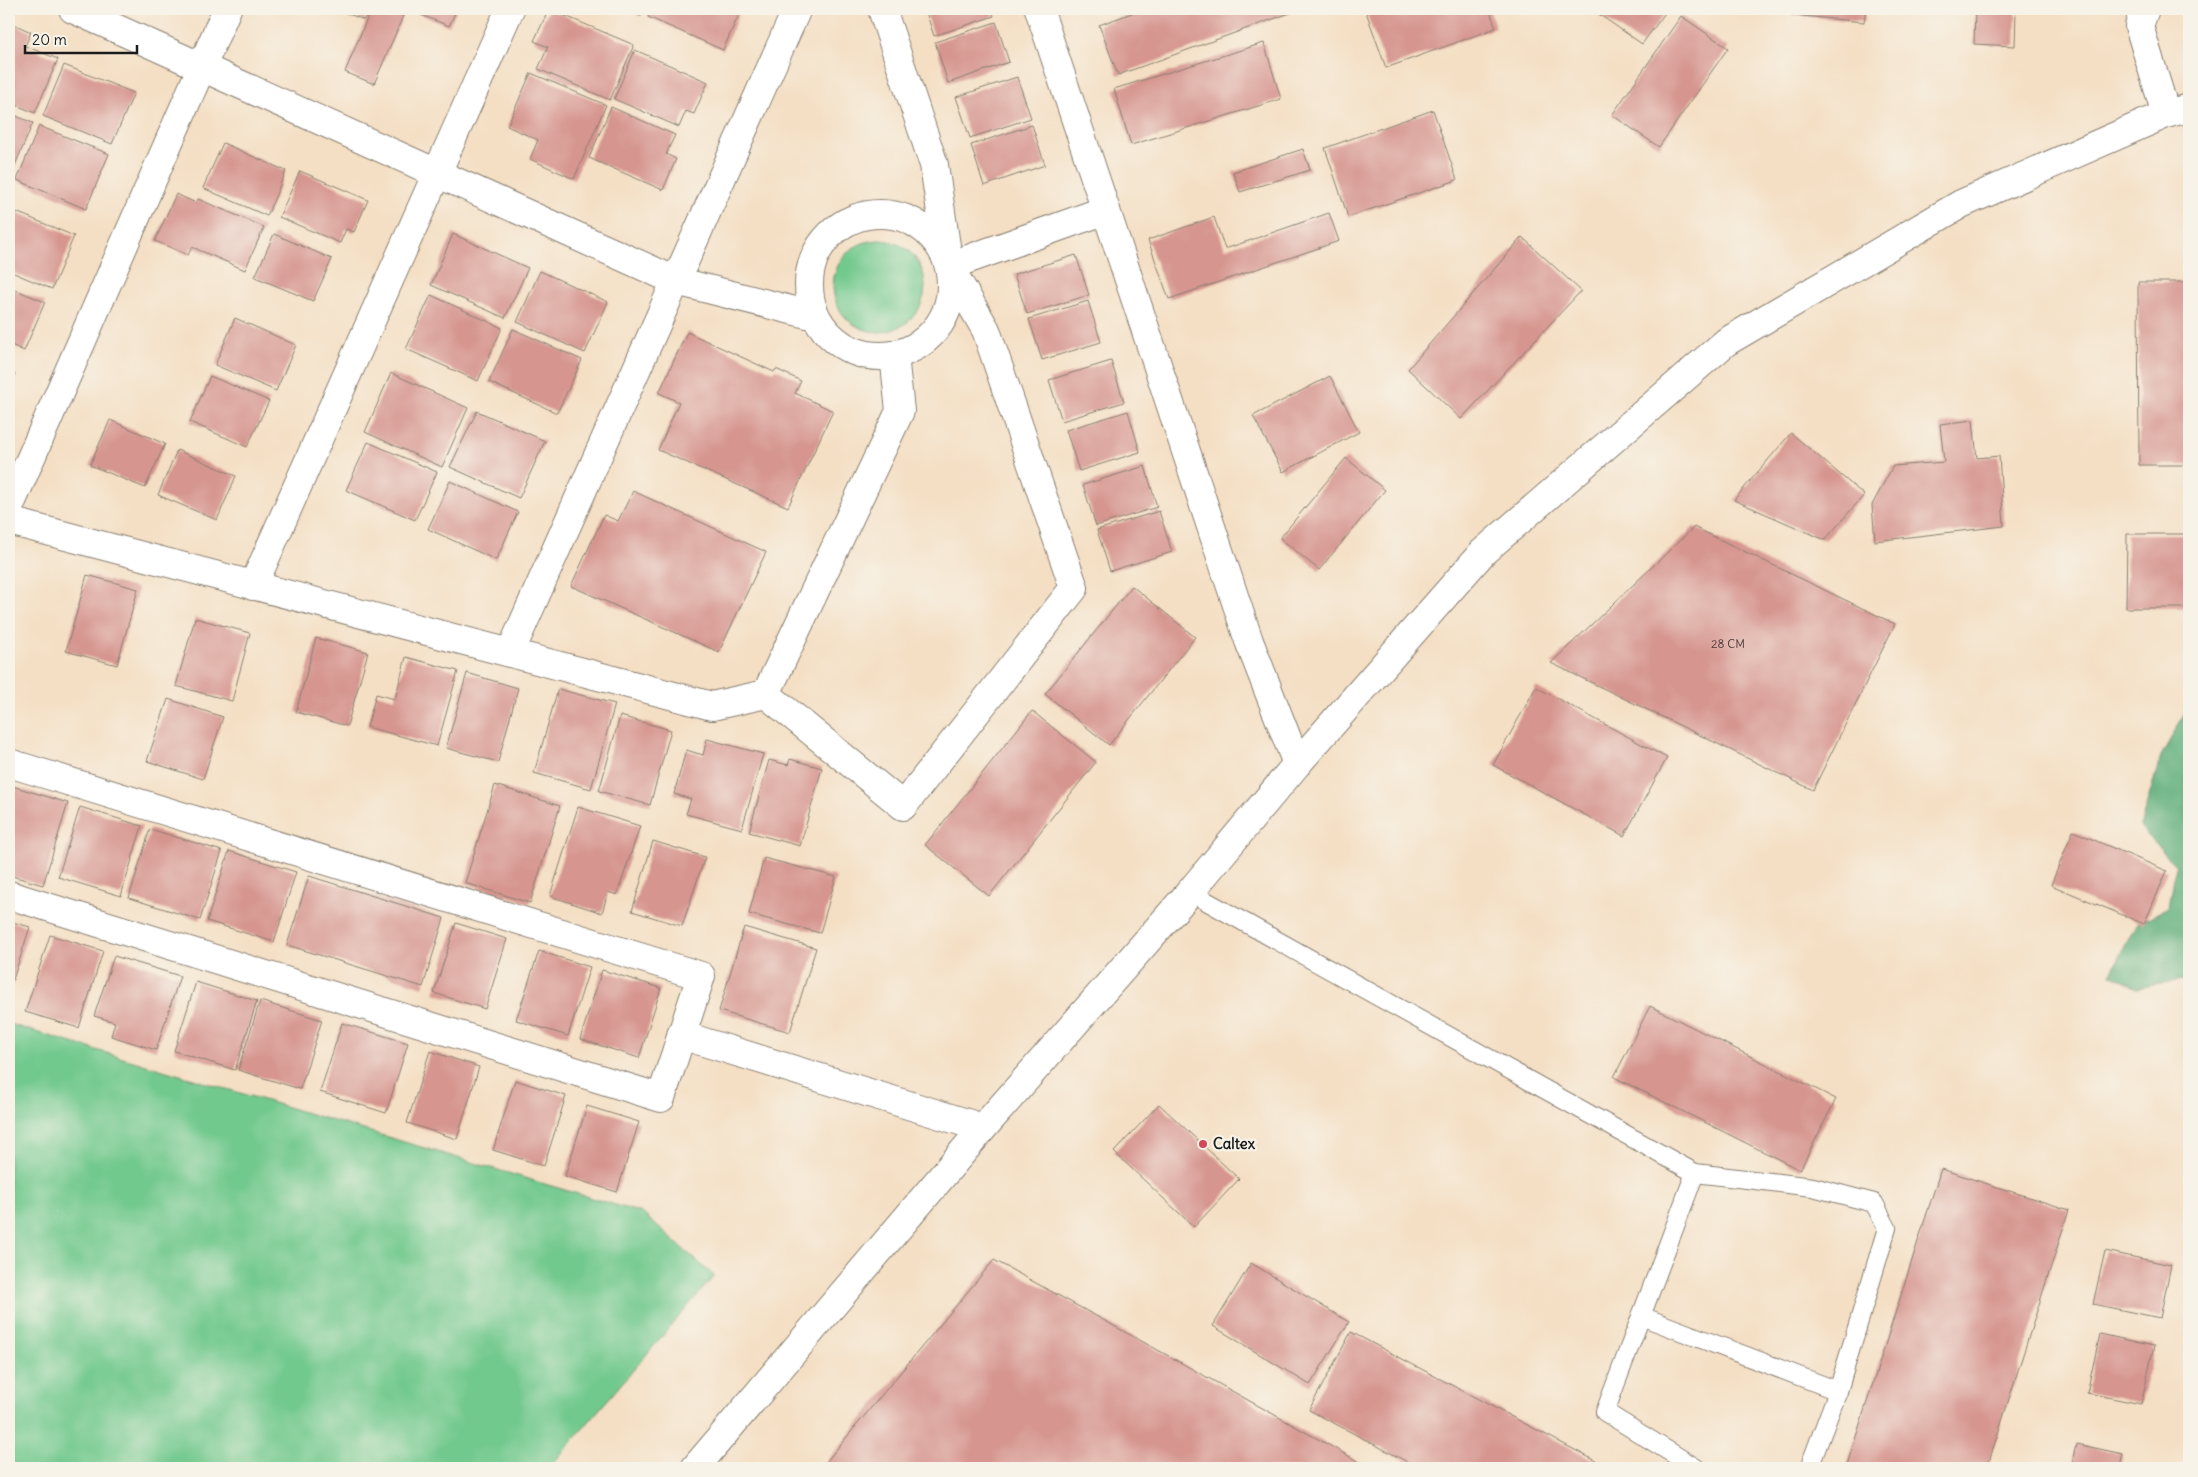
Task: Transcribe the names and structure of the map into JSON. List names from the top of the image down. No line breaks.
{"places":["Caltex"],"house_numbers":["28 CM"],"scale_bar":"20 m"}
